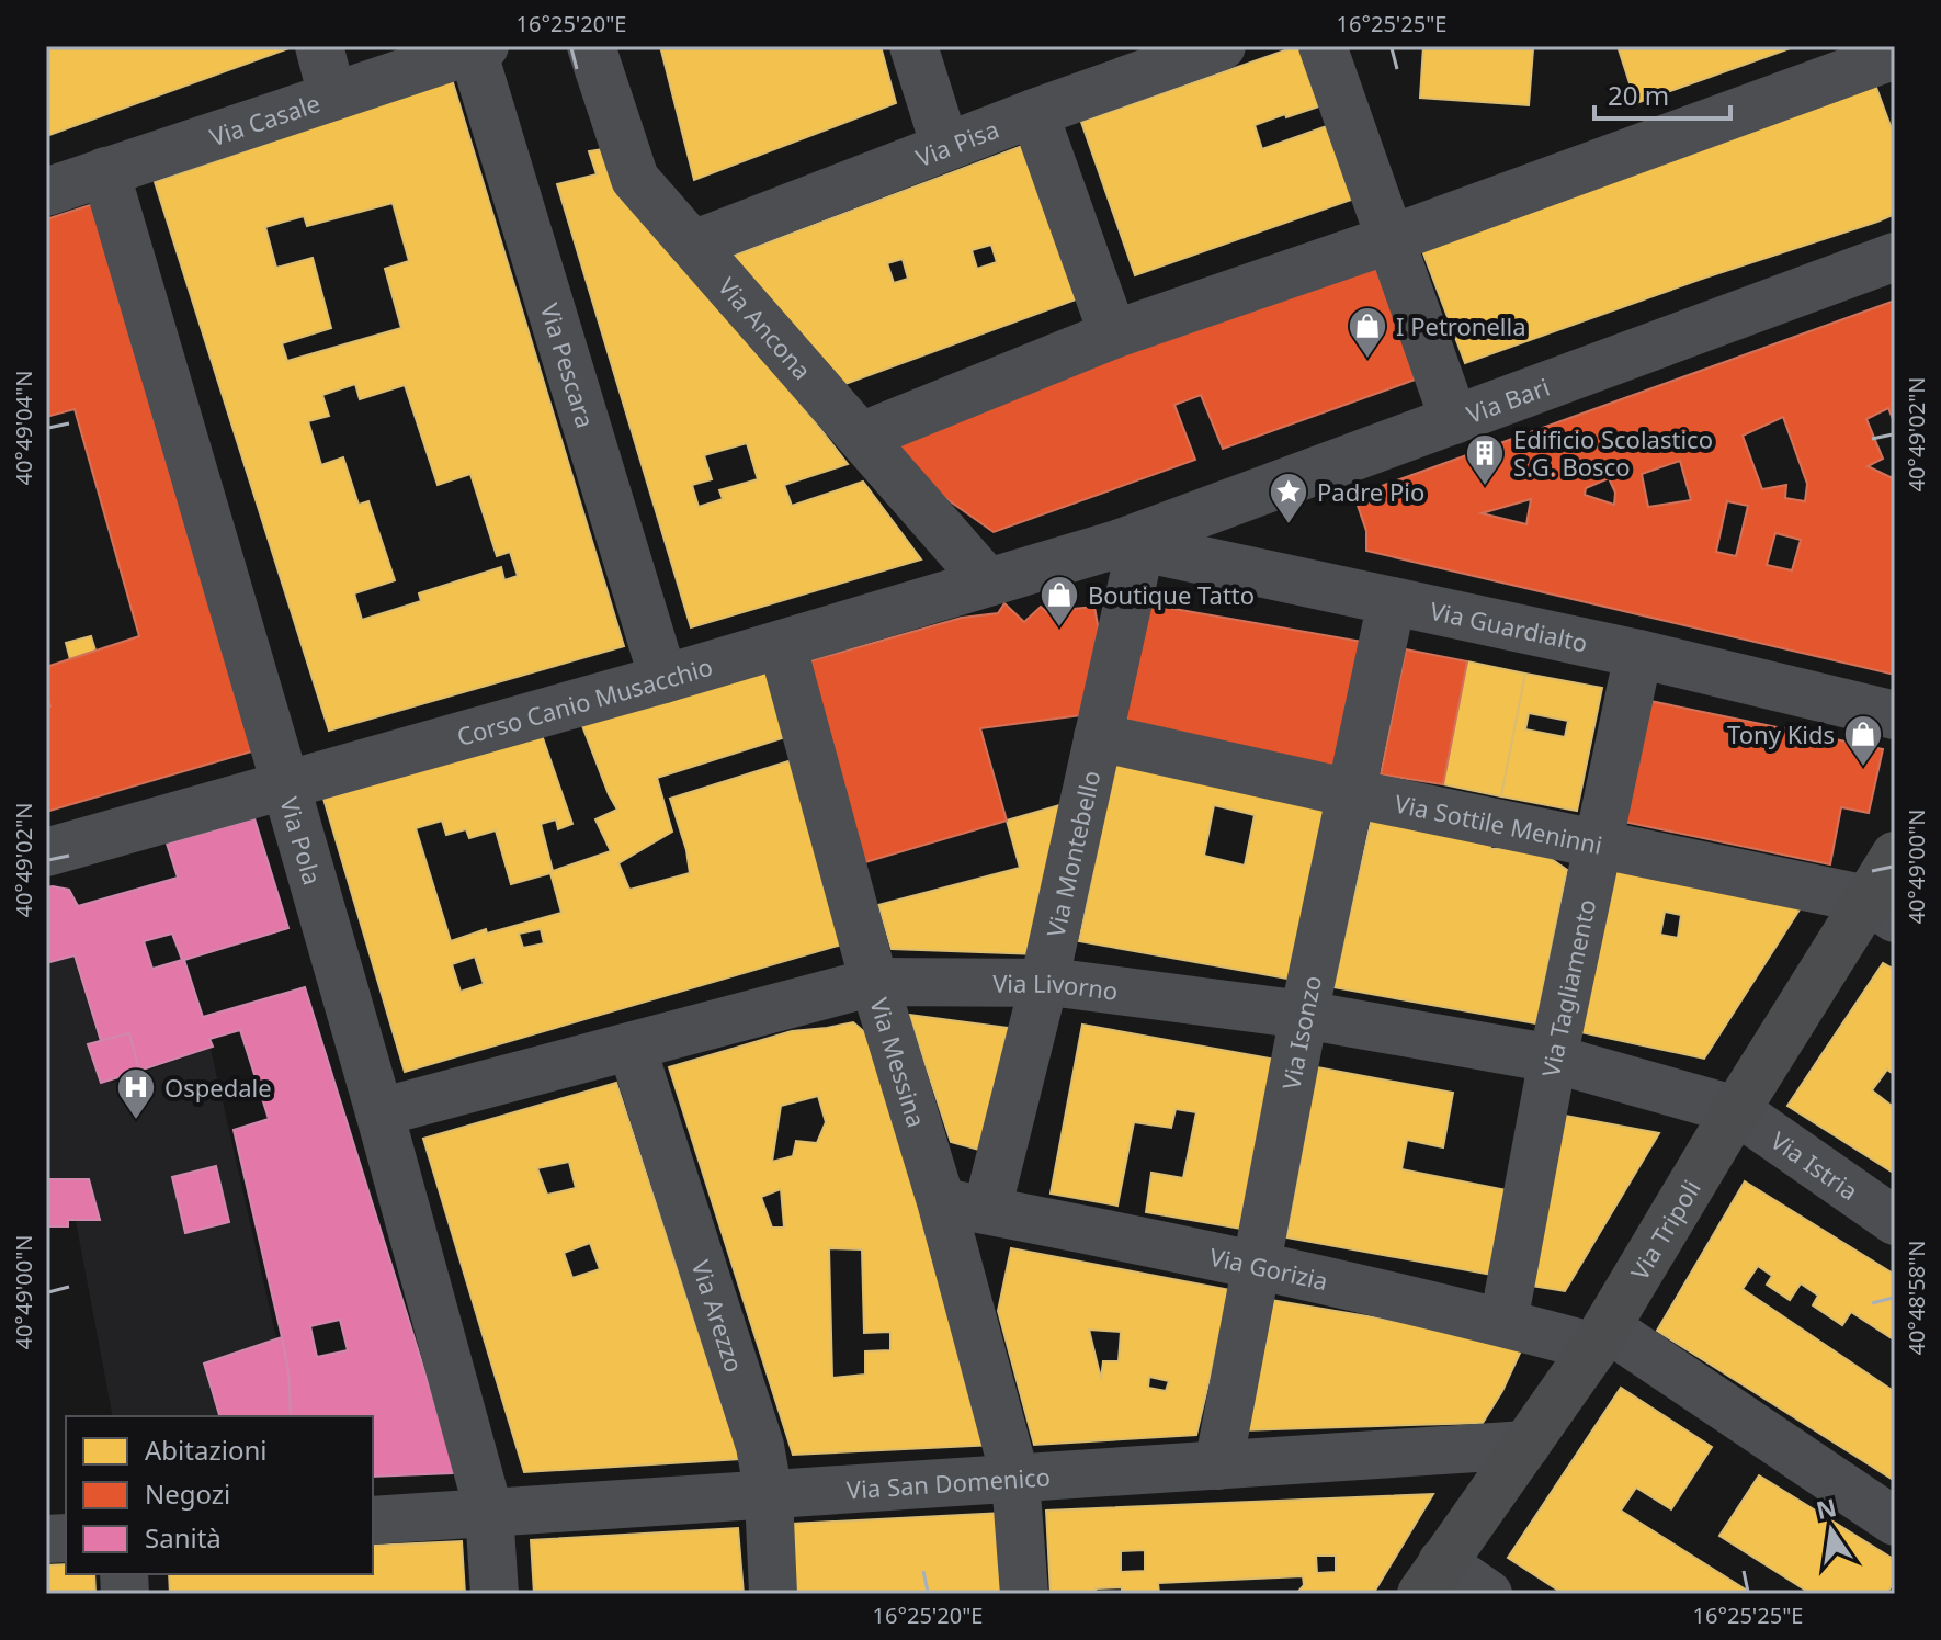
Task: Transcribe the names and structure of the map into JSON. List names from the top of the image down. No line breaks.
{"streets":{"main road":["Via Tripoli"],"street":["Via Casale","Via Pisa","Via Ancona","Via Pescara","Via Bari","Via Guardialto","Corso Canio Musacchio","Via Sottile Meninni","Via Pola","Via Montebello","Via Livorno","Via Tagliamento","Via Isonzo","Via Messina","Via Istria","Via Gorizia","Via Arezzo","Via San Domenico"]},"crossings":[["Via Casale","Via Pescara"],["Via Casale","Via Pola"],["Via Pisa","Via Ancona"],["Via Ancona","Corso Canio Musacchio"],["Via Pescara","Corso Canio Musacchio"],["Via Bari","Via Guardialto"],["Via Bari","Corso Canio Musacchio"],["Via Bari","Via Montebello"],["Via Guardialto","Corso Canio Musacchio"],["Via Guardialto","Via Montebello"],["Via Guardialto","Via Tagliamento"],["Via Guardialto","Via Isonzo"],["Corso Canio Musacchio","Via Pola"],["Corso Canio Musacchio","Via Montebello"],["Corso Canio Musacchio","Via Messina"],["Via Sottile Meninni","Via Montebello"],["Via Sottile Meninni","Via Tagliamento"],["Via Sottile Meninni","Via Isonzo"],["Via Sottile Meninni","Via Tripoli"],["Via Pola","Via Livorno"],["Via Pola","Via San Domenico"],["Via Montebello","Via Livorno"],["Via Montebello","Via Gorizia"],["Via Livorno","Via Tagliamento"],["Via Livorno","Via Isonzo"],["Via Livorno","Via Messina"],["Via Livorno","Via Istria"],["Via Livorno","Via Tripoli"],["Via Livorno","Via Arezzo"],["Via Tagliamento","Via Gorizia"],["Via Isonzo","Via Gorizia"],["Via Isonzo","Via San Domenico"],["Via Messina","Via Gorizia"],["Via Messina","Via San Domenico"],["Via Istria","Via Tripoli"],["Via Tripoli","Via Gorizia"],["Via Tripoli","Via San Domenico"],["Via Arezzo","Via San Domenico"]],"places":{"shop":["I Petronella","Boutique Tatto","Tony Kids"],"building":["Edificio Scolastico S.G. Bosco"],"place":["Padre Pio"],"hospital":["Ospedale"]},"legend":["Abitazioni","Negozi","Sanità"],"scale_bar":"20 m","north":"top","coordinates":["16°25'20\"E","16°25'25\"E","40°49'04\"N","40°49'02\"N","40°49'00\"N","40°48'58\"N"]}
